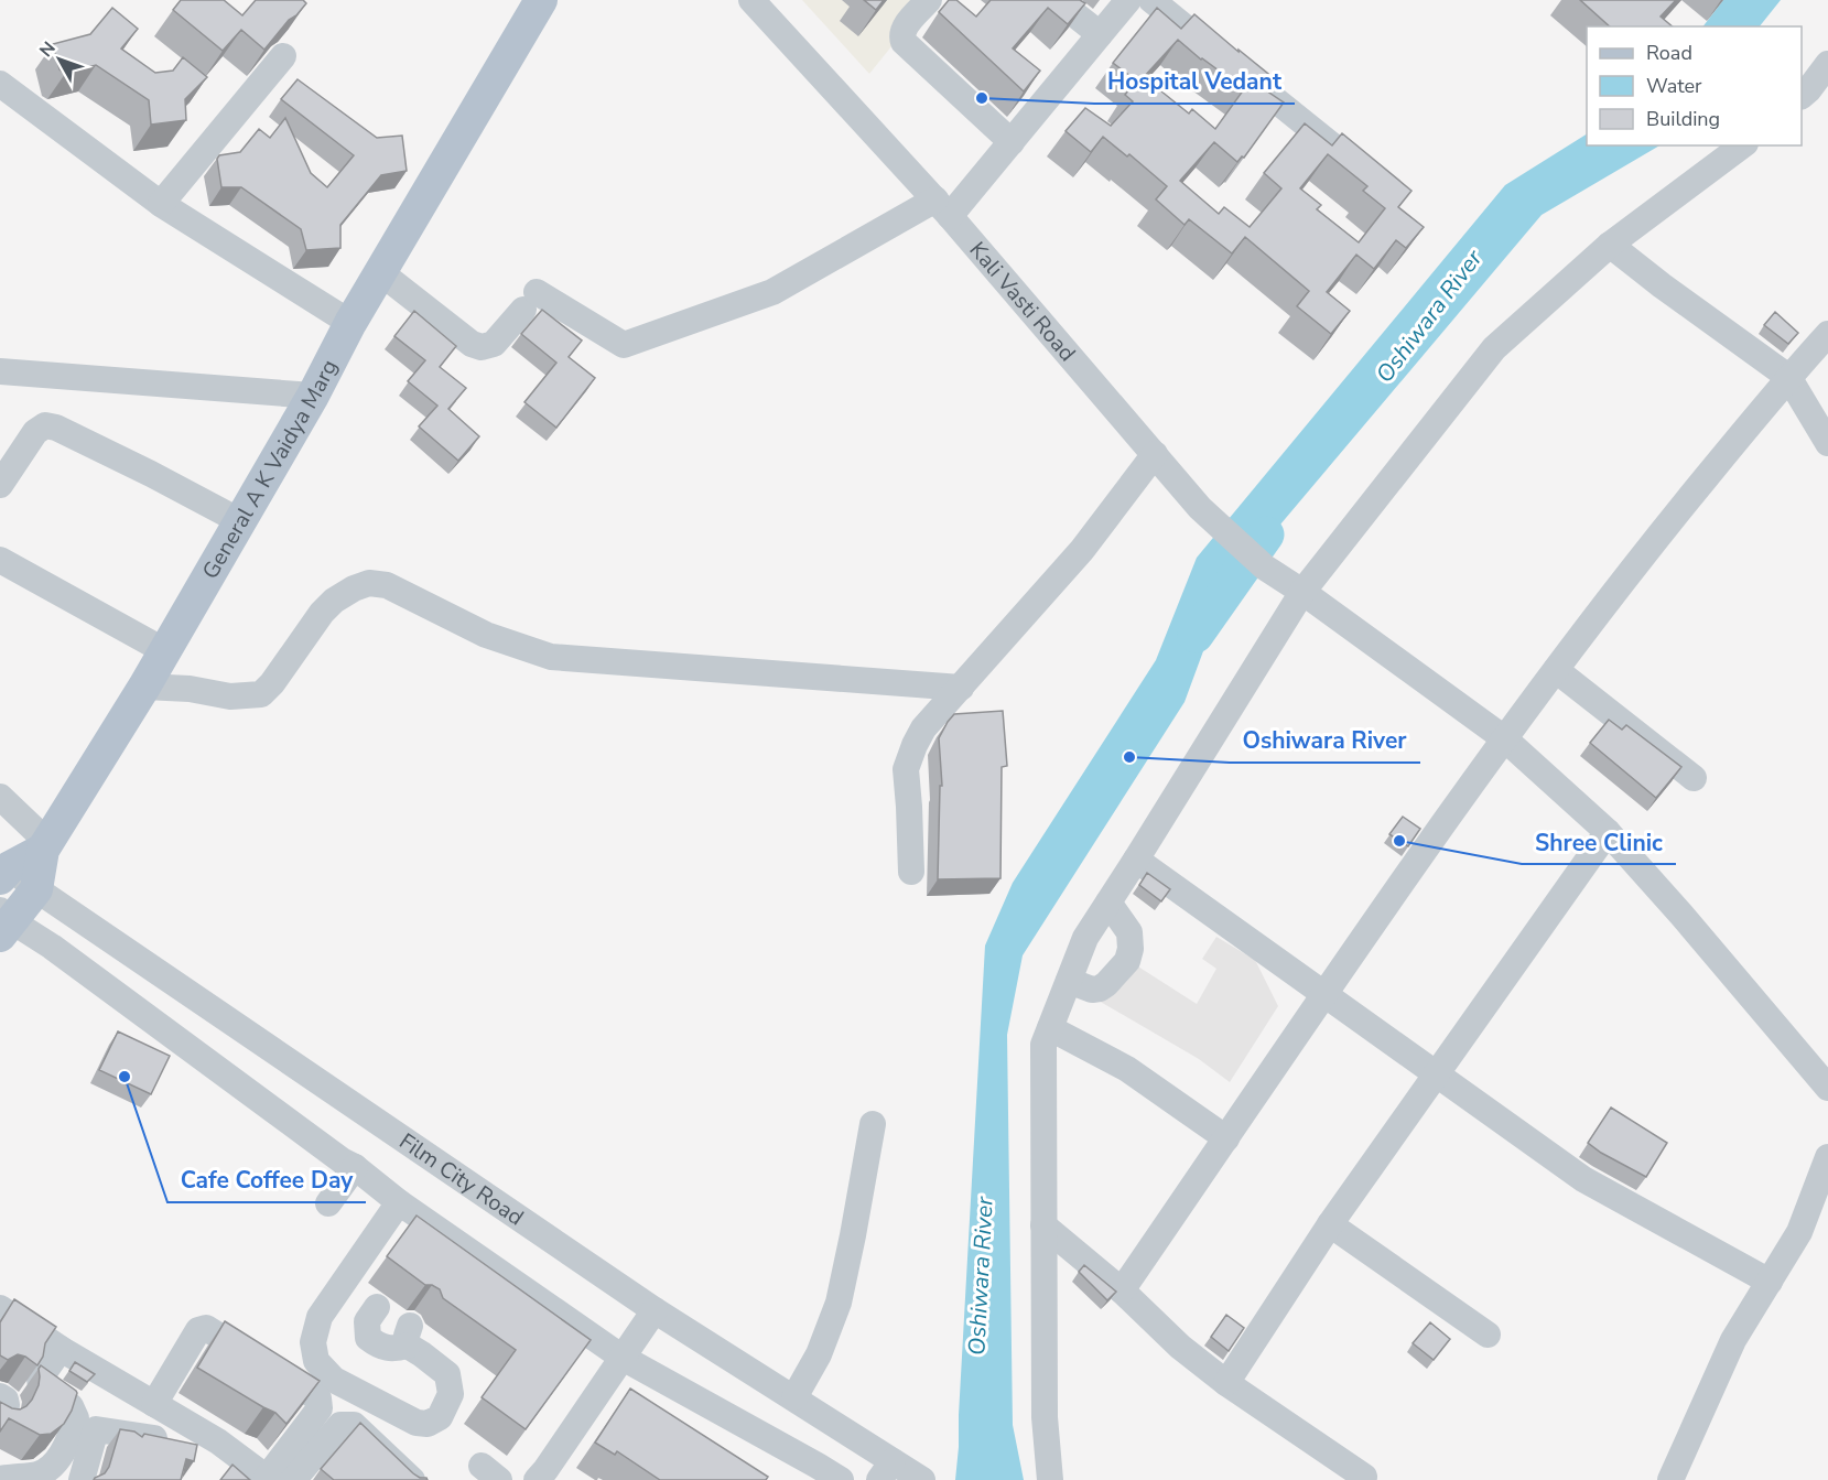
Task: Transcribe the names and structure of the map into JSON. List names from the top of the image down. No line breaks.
{"streets":{"main road":["General A K Vaidya Marg"],"street":["Kali Vasti Road","Film City Road"]},"crossings":[["General A K Vaidya Marg","Film City Road"]],"water":["Oshiwara River"],"places":["Hospital Vedant","Oshiwara River","Shree Clinic","Cafe Coffee Day"],"legend":["Road","Water","Building"],"north":"top left"}
